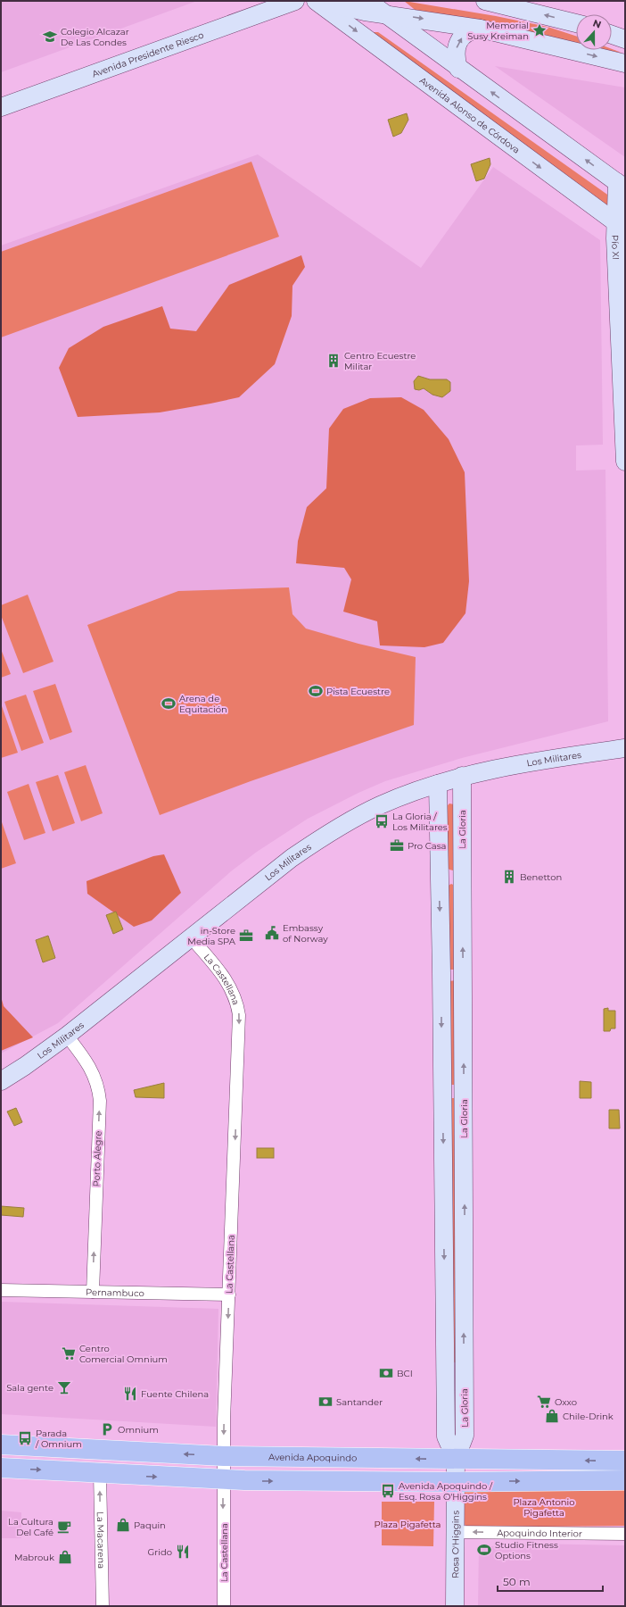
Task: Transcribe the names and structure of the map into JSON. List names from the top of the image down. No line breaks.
{"streets":{"main road":["Avenida Presidente Riesco","Avenida Alonso de Córdova","Pío XI","Los Militares","La Gloria","Avenida Apoquindo","Rosa O'Higgins"],"street":["La Castellana","Porto Alegre","Pernambuco","Apoquindo Interior","La Macarena"]},"crossings":[["Avenida Alonso de Córdova","Pío XI"],["Los Militares","La Gloria"],["Los Militares","La Castellana"],["Los Militares","Porto Alegre"],["La Gloria","Avenida Apoquindo"],["La Gloria","Rosa O'Higgins"],["La Castellana","Pernambuco"],["La Castellana","Avenida Apoquindo"],["Porto Alegre","Pernambuco"],["Apoquindo Interior","Rosa O'Higgins"]],"one_way":["La Castellana","Porto Alegre","Apoquindo Interior","La Macarena"],"parks":["Plaza Antonio Pigafetta","Plaza Pigafetta"],"places":{"place":["Memorial Susy Kreiman"],"school or university":["Colegio Alcazar De Las Condes"],"building":["Centro Ecuestre Militar","Benetton"],"sports":["Pista Ecuestre","Arena de Equitación","Studio Fitness Options"],"bus stop":["La Gloria / Los Militares","Parada / Omnium","Avenida Apoquindo / Esq. Rosa O'Higgins"],"office":["Pro Casa","in-Store Media SPA"],"public building":["Embassy of Norway"],"supermarket":["Centro Comercial Omnium","Oxxo"],"bank":["BCI","Santander"],"bar":["Sala gente"],"restaurant":["Fuente Chilena","Grido"],"shop":["Chile-Drink","Paquin","Mabrouk"],"parking":["Omnium"],"cafe":["La Cultura Del Café"]},"scale_bar":"50 m","north":"top"}
